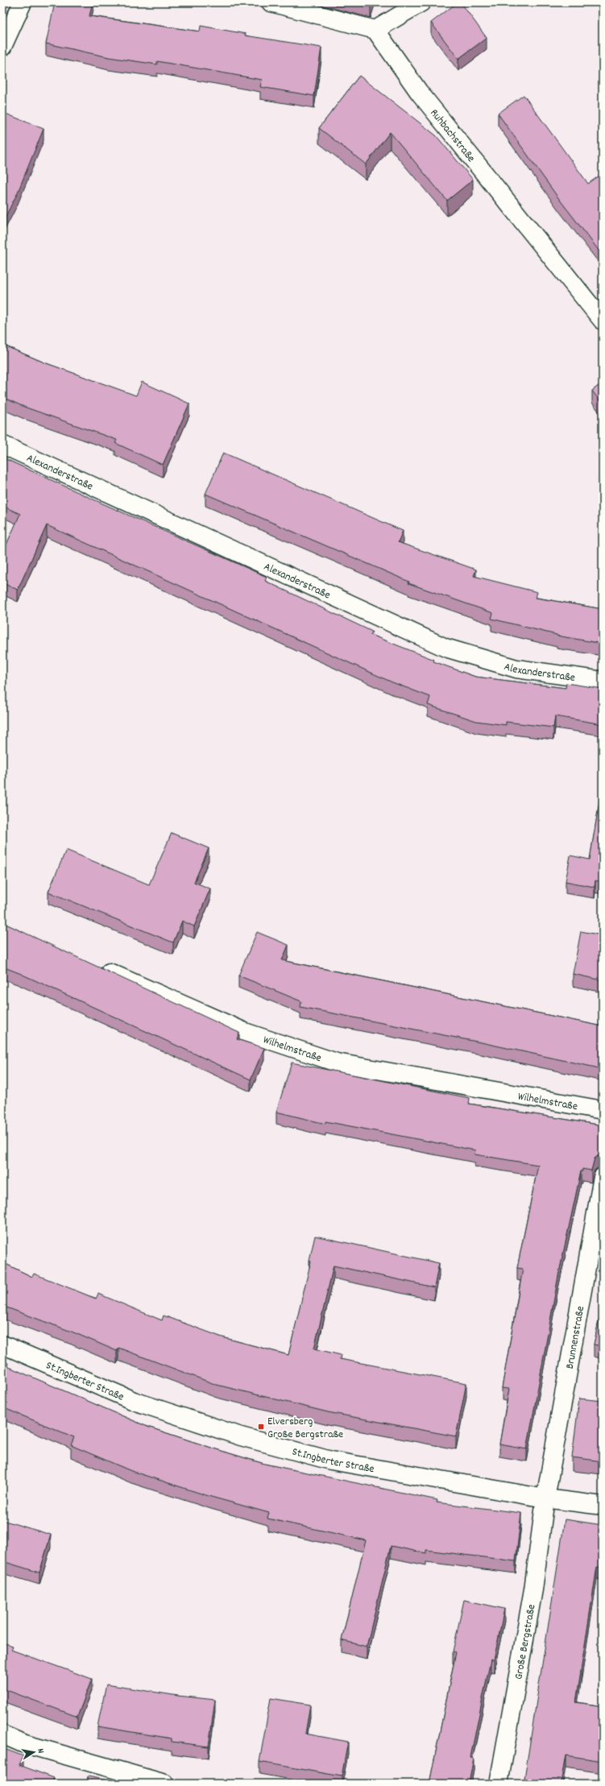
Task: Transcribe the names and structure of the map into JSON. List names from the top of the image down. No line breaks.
{"streets":{"street":["Ruhbachstraße","Alexanderstraße","Wilhelmstraße","Brunnenstraße","St.Ingberter Straße","Große Bergstraße"]},"crossings":[["Brunnenstraße","St.Ingberter Straße"],["Brunnenstraße","Große Bergstraße"],["St.Ingberter Straße","Große Bergstraße"]],"places":{"transit":["Elversberg Große Bergstraße"]},"north":"right"}
